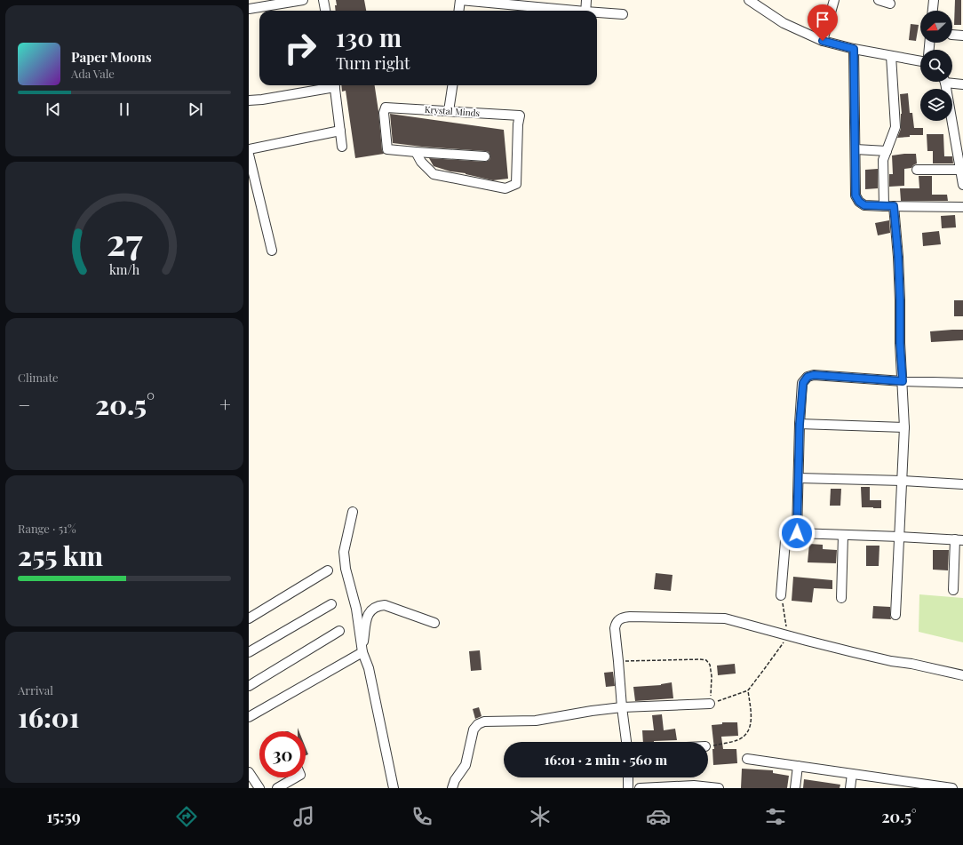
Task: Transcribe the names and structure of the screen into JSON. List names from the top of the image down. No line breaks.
{"streets":{"street":["Krystal Minds"]},"north":"left","page":{"turn":["130 m","Turn right"],"song":["Paper Moons","Ada Vale"],"tile":["Climate",["Range · 51%","255 km"],["Arrival","16:01"]],"heat":["−","20.5°","+"],"limit":"30","trip":"16:01 · 2 min · 560 m","tabs":["15:59","20.5°"],"gauge":["27","km/h"]}}
